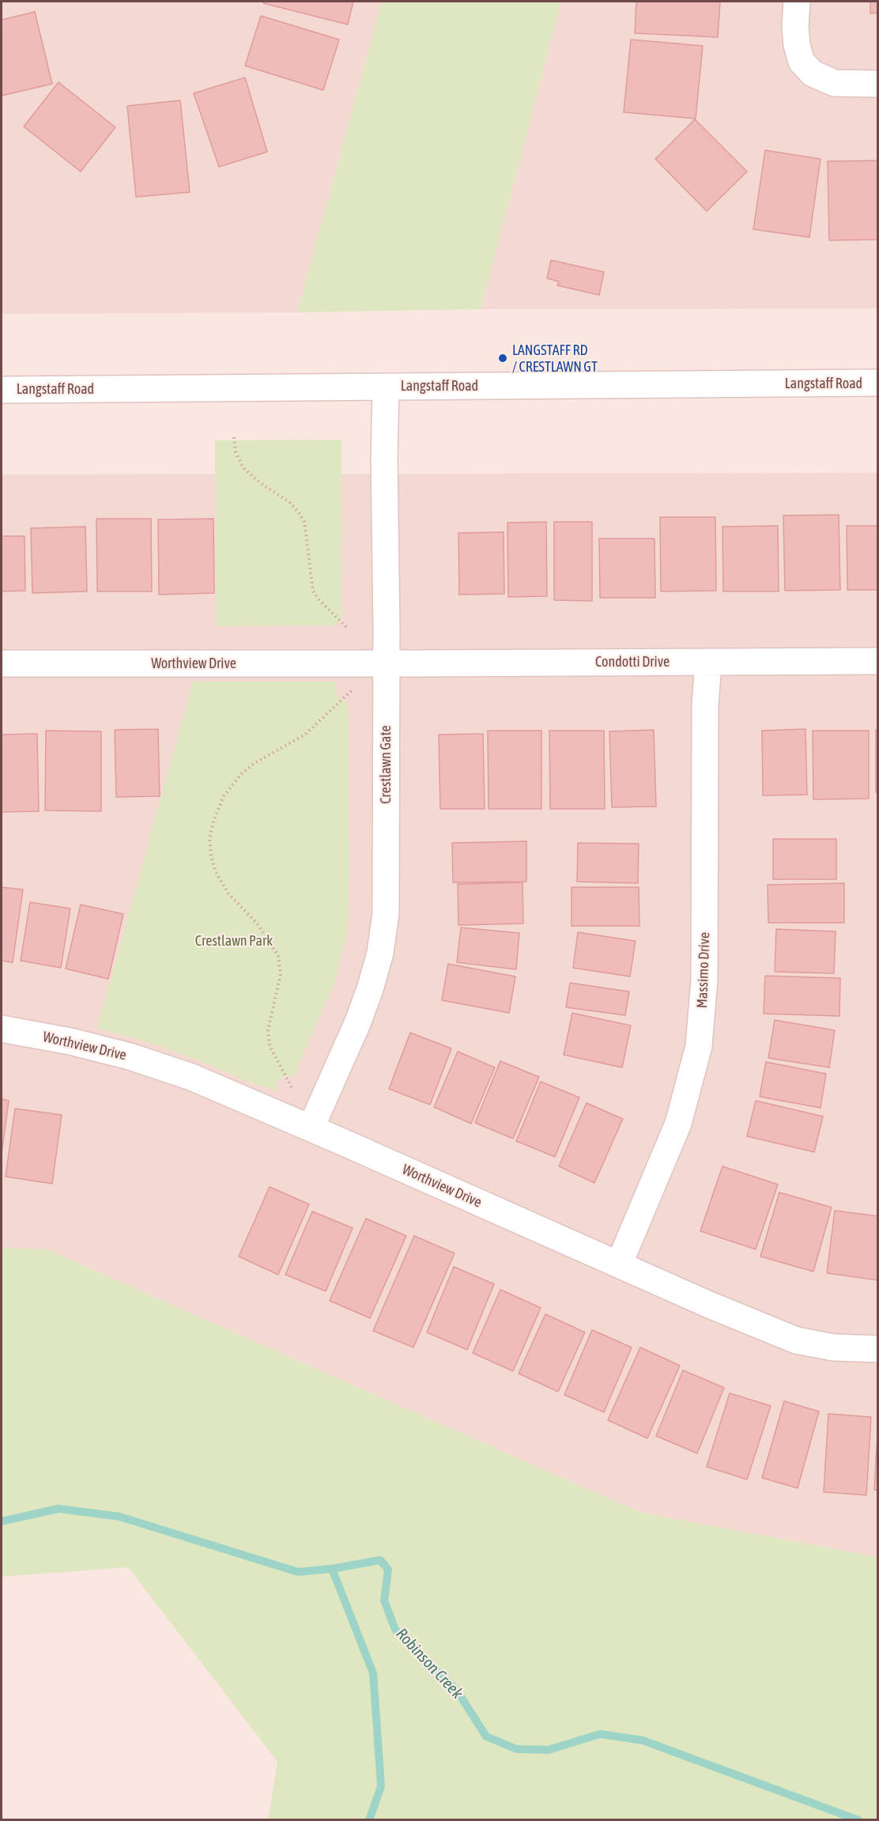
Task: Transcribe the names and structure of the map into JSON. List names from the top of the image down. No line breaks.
{"streets":{"street":["Langstaff Road","Condotti Drive","Worthview Drive","Crestlawn Gate","Massimo Drive"]},"crossings":[["Langstaff Road","Crestlawn Gate"],["Condotti Drive","Worthview Drive"],["Condotti Drive","Crestlawn Gate"],["Condotti Drive","Massimo Drive"],["Worthview Drive","Crestlawn Gate"],["Worthview Drive","Massimo Drive"]],"water":["Robinson Creek"],"parks":["Crestlawn Park"],"places":["LANGSTAFF RD / CRESTLAWN GT"]}
